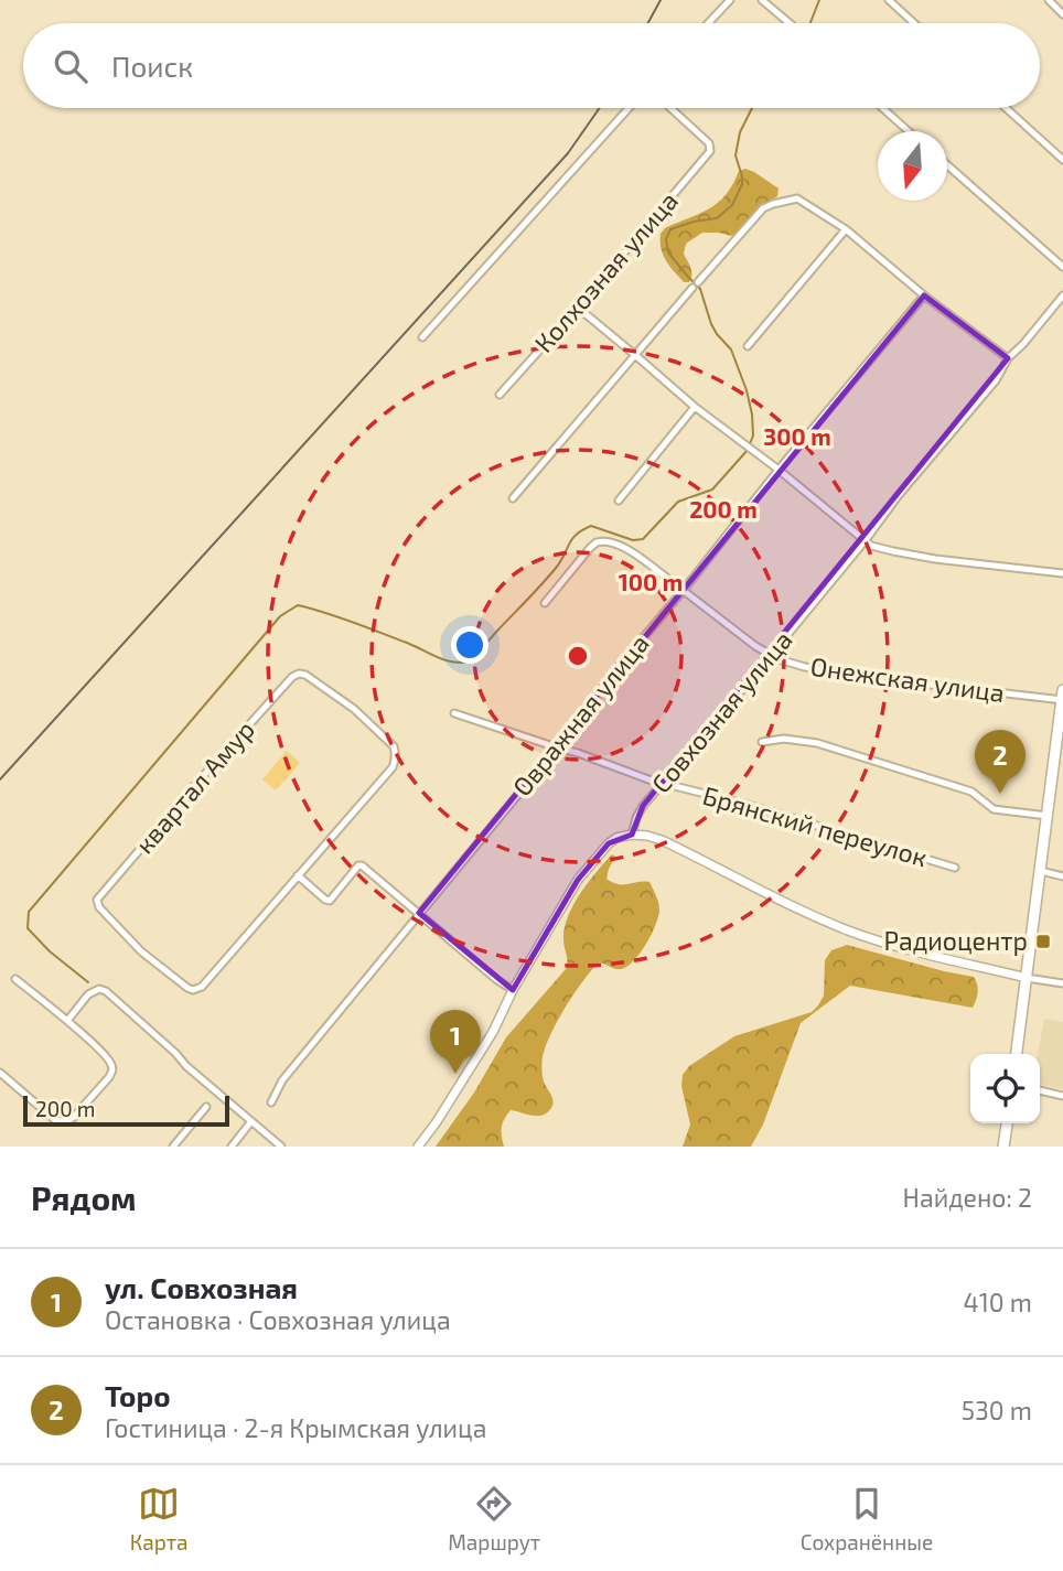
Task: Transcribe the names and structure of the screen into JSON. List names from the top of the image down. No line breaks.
{"streets":{"street":["Колхозная улица","Онежская улица","Совхозная улица","Овражная улица","квартал Амур","Брянский переулок"]},"crossings":[["Онежская улица","Совхозная улица"],["Онежская улица","Овражная улица"],["Совхозная улица","Брянский переулок"],["Овражная улица","Брянский переулок"]],"places":{"transit":["Радиоцентр"]},"scale_bar":"200 m","north":"bottom","page":{"search":"Поиск","pins":["2","1"],"scale":"200 m","heading":["Рядом","Найдено: 2"],"list":[{"mark":"1","name":"ул. Совхозная","note":"Остановка · Совхозная улица","value":"410 m"},{"mark":"2","name":"Торо","note":"Гостиница · 2-я Крымская улица","value":"530 m"}],"nav":["Карта","Маршрут","Сохранённые"]},"rings":["300 m","200 m","100 m"]}
